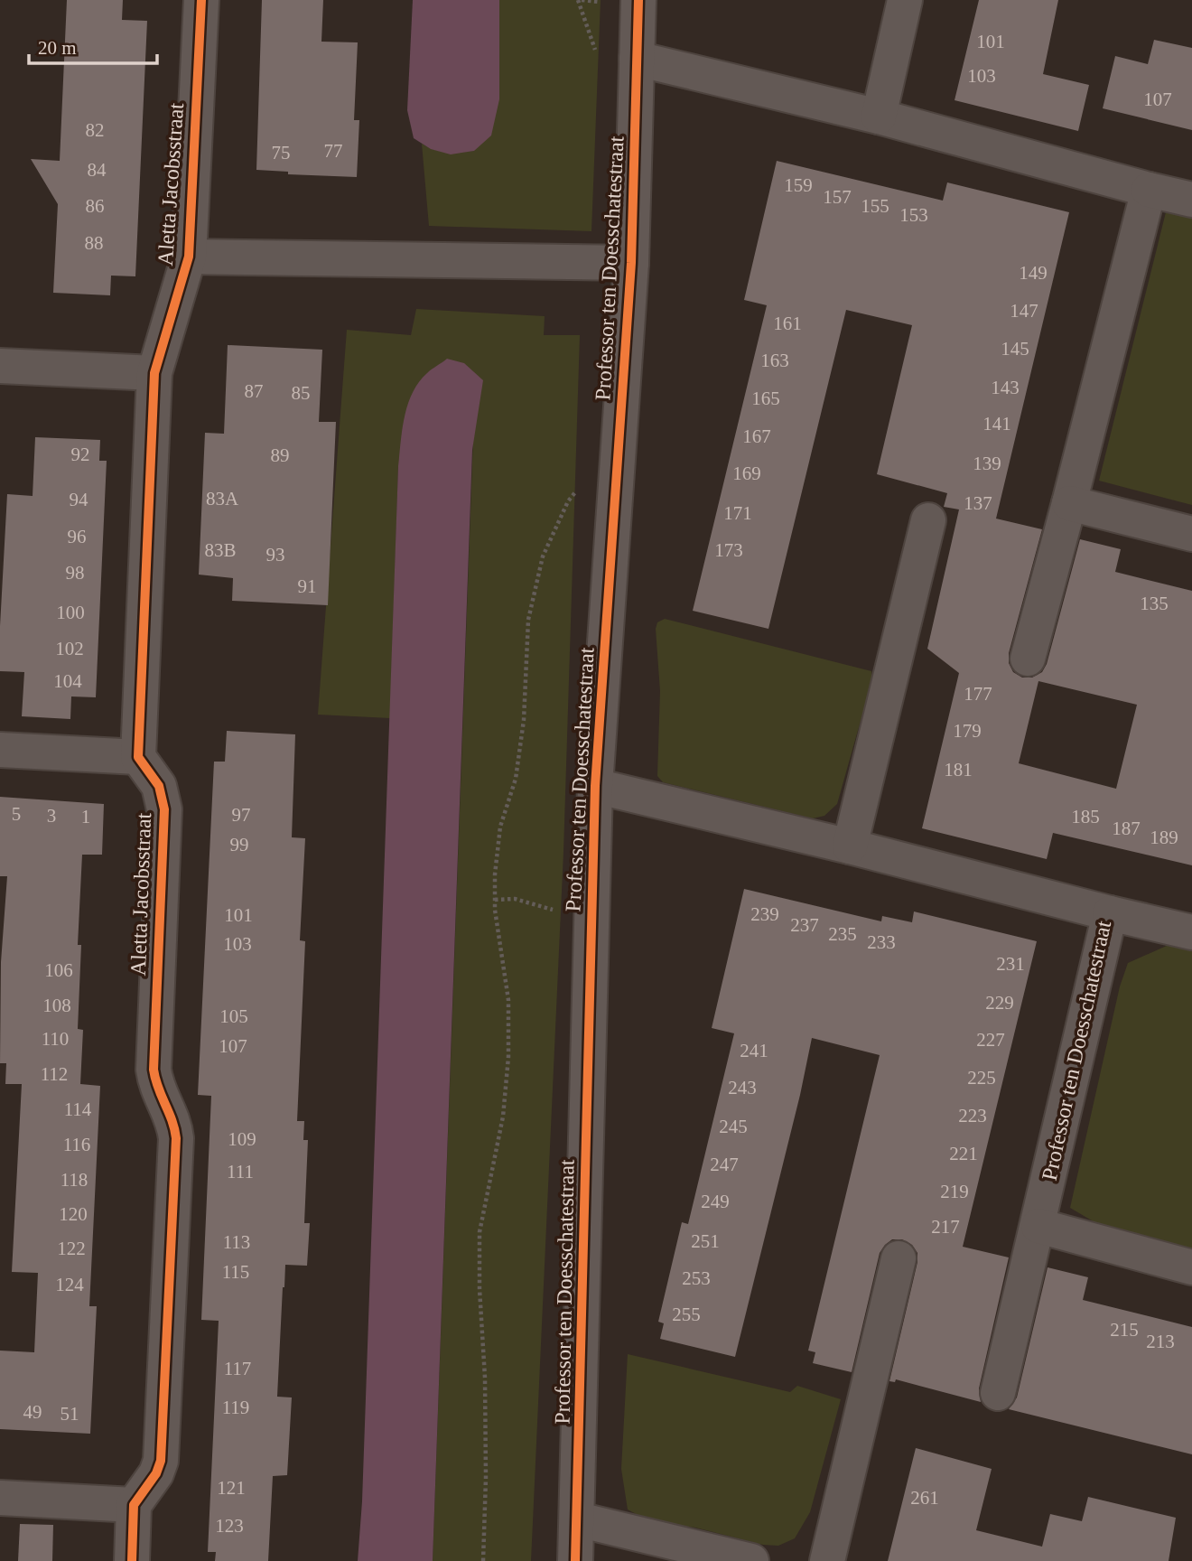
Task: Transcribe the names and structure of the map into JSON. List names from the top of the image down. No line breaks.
{"streets":{"street":["Aletta Jacobsstraat","Professor ten Doesschatestraat"]},"crossings":[["Aletta Jacobsstraat","Professor ten Doesschatestraat"]],"house_numbers":["101","103","107","82","77","75","84","159","157","86","155","153","88","149","147","161","145","163","143","87","85","165","141","167","92","89","139","169","83A","94","137","171","96","83B","173","93","98","91","135","100","102","104","177","179","181","5","97","3","1","185","187","189","99","239","101","237","235","233","103","231","106","229","108","105","110","227","107","241","112","225","243","114","223","245","109","116","221","247","111","118","219","249","120","217","251","113","122","115","253","124","255","215","213","117","119","49","51","121","261","123"],"scale_bar":"20 m"}
